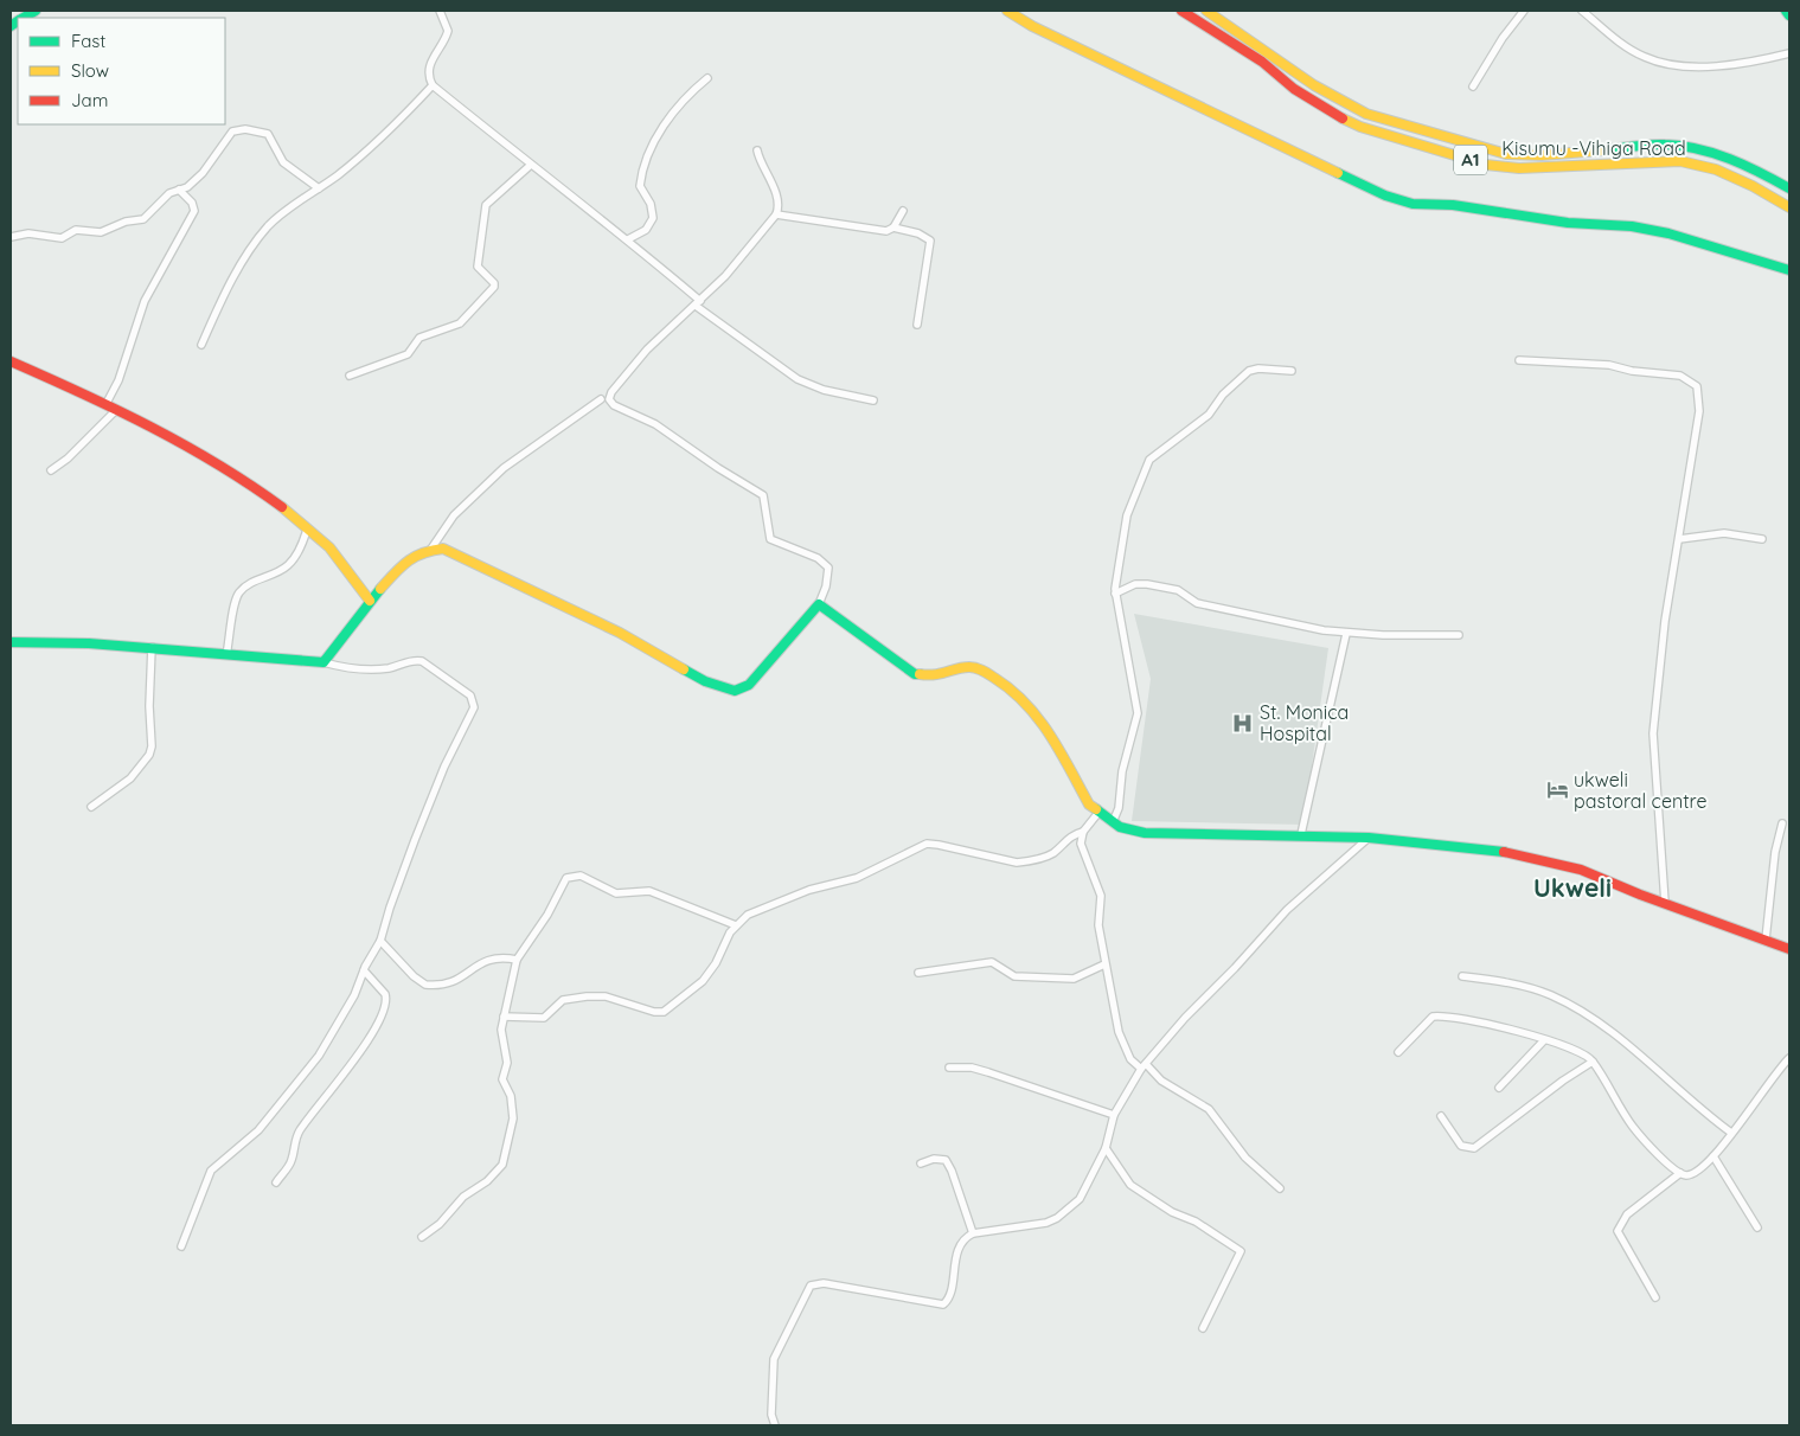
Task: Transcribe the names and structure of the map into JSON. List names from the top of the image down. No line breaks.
{"streets":{"main road":["Kisumu -Vihiga Road","A1"]},"districts":["Ukweli"],"places":{"hospital":["St. Monica Hospital"],"hotel":["ukweli pastoral centre"]},"legend":["Fast","Slow","Jam"]}
